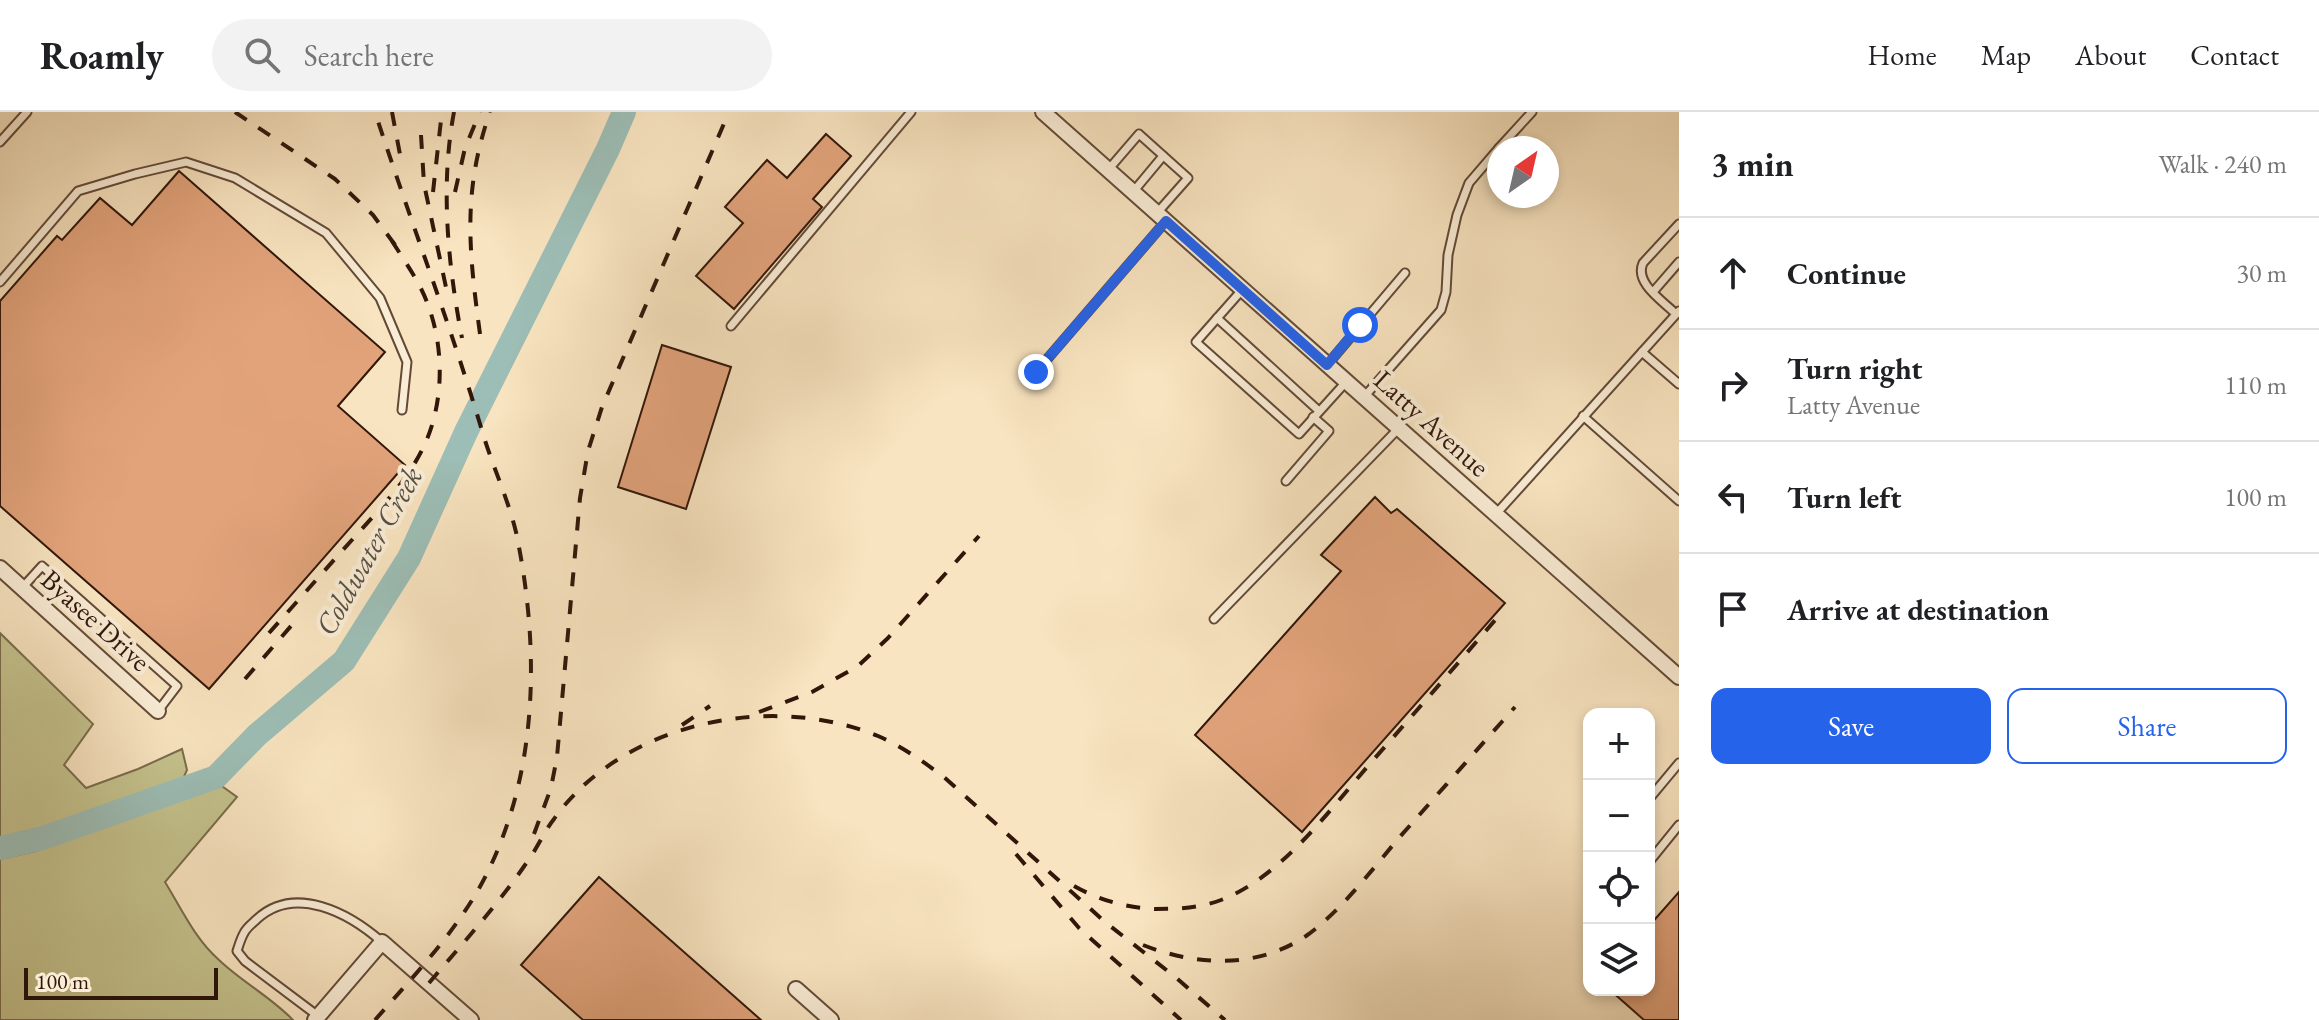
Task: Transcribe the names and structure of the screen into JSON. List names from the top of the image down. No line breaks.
{"streets":{"street":["Latty Avenue","Byasee Drive"]},"water":["Coldwater Creek"],"scale_bar":"100 m","north":"top right","page":{"header":"Roamly","search":"Search here","nav":["Home","Map","About","Contact"],"heading":["3 min","Walk · 240 m"],"list":[["Continue","30 m"],["Turn right","Latty Avenue","110 m"],["Turn left","100 m"],"Arrive at destination"],"buttons":["Save","Share"],"map_buttons":["+","−"],"scale":"100 m"}}
